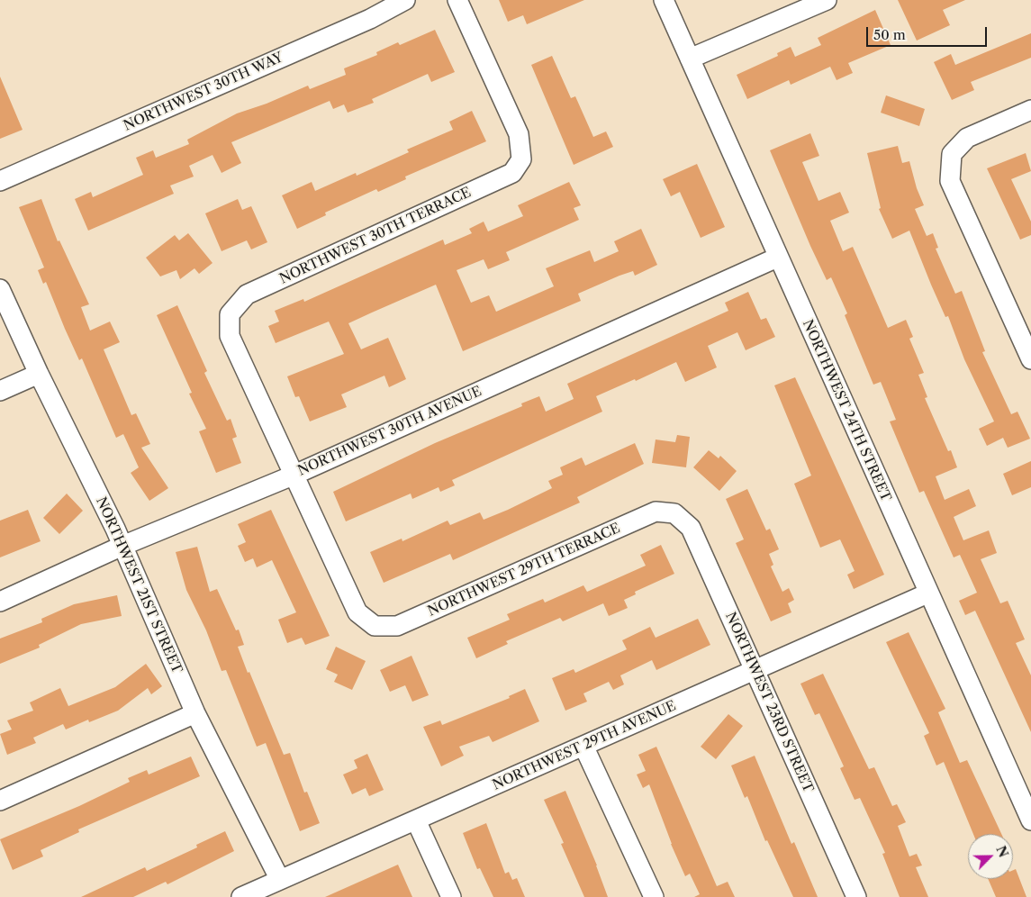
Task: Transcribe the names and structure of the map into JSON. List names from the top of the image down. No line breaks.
{"streets":{"street":["NORTHWEST 30TH WAY","NORTHWEST 30TH TERRACE","NORTHWEST 24TH STREET","NORTHWEST 30TH AVENUE","NORTHWEST 29TH TERRACE","NORTHWEST 21ST STREET","NORTHWEST 23RD STREET","NORTHWEST 29TH AVENUE"]},"crossings":[["NORTHWEST 30TH TERRACE","NORTHWEST 30TH AVENUE"],["NORTHWEST 30TH TERRACE","NORTHWEST 29TH TERRACE"],["NORTHWEST 24TH STREET","NORTHWEST 30TH AVENUE"],["NORTHWEST 24TH STREET","NORTHWEST 29TH AVENUE"],["NORTHWEST 30TH AVENUE","NORTHWEST 29TH TERRACE"],["NORTHWEST 30TH AVENUE","NORTHWEST 21ST STREET"],["NORTHWEST 29TH TERRACE","NORTHWEST 23RD STREET"],["NORTHWEST 21ST STREET","NORTHWEST 29TH AVENUE"],["NORTHWEST 23RD STREET","NORTHWEST 29TH AVENUE"]],"scale_bar":"50 m","north":"top right"}
